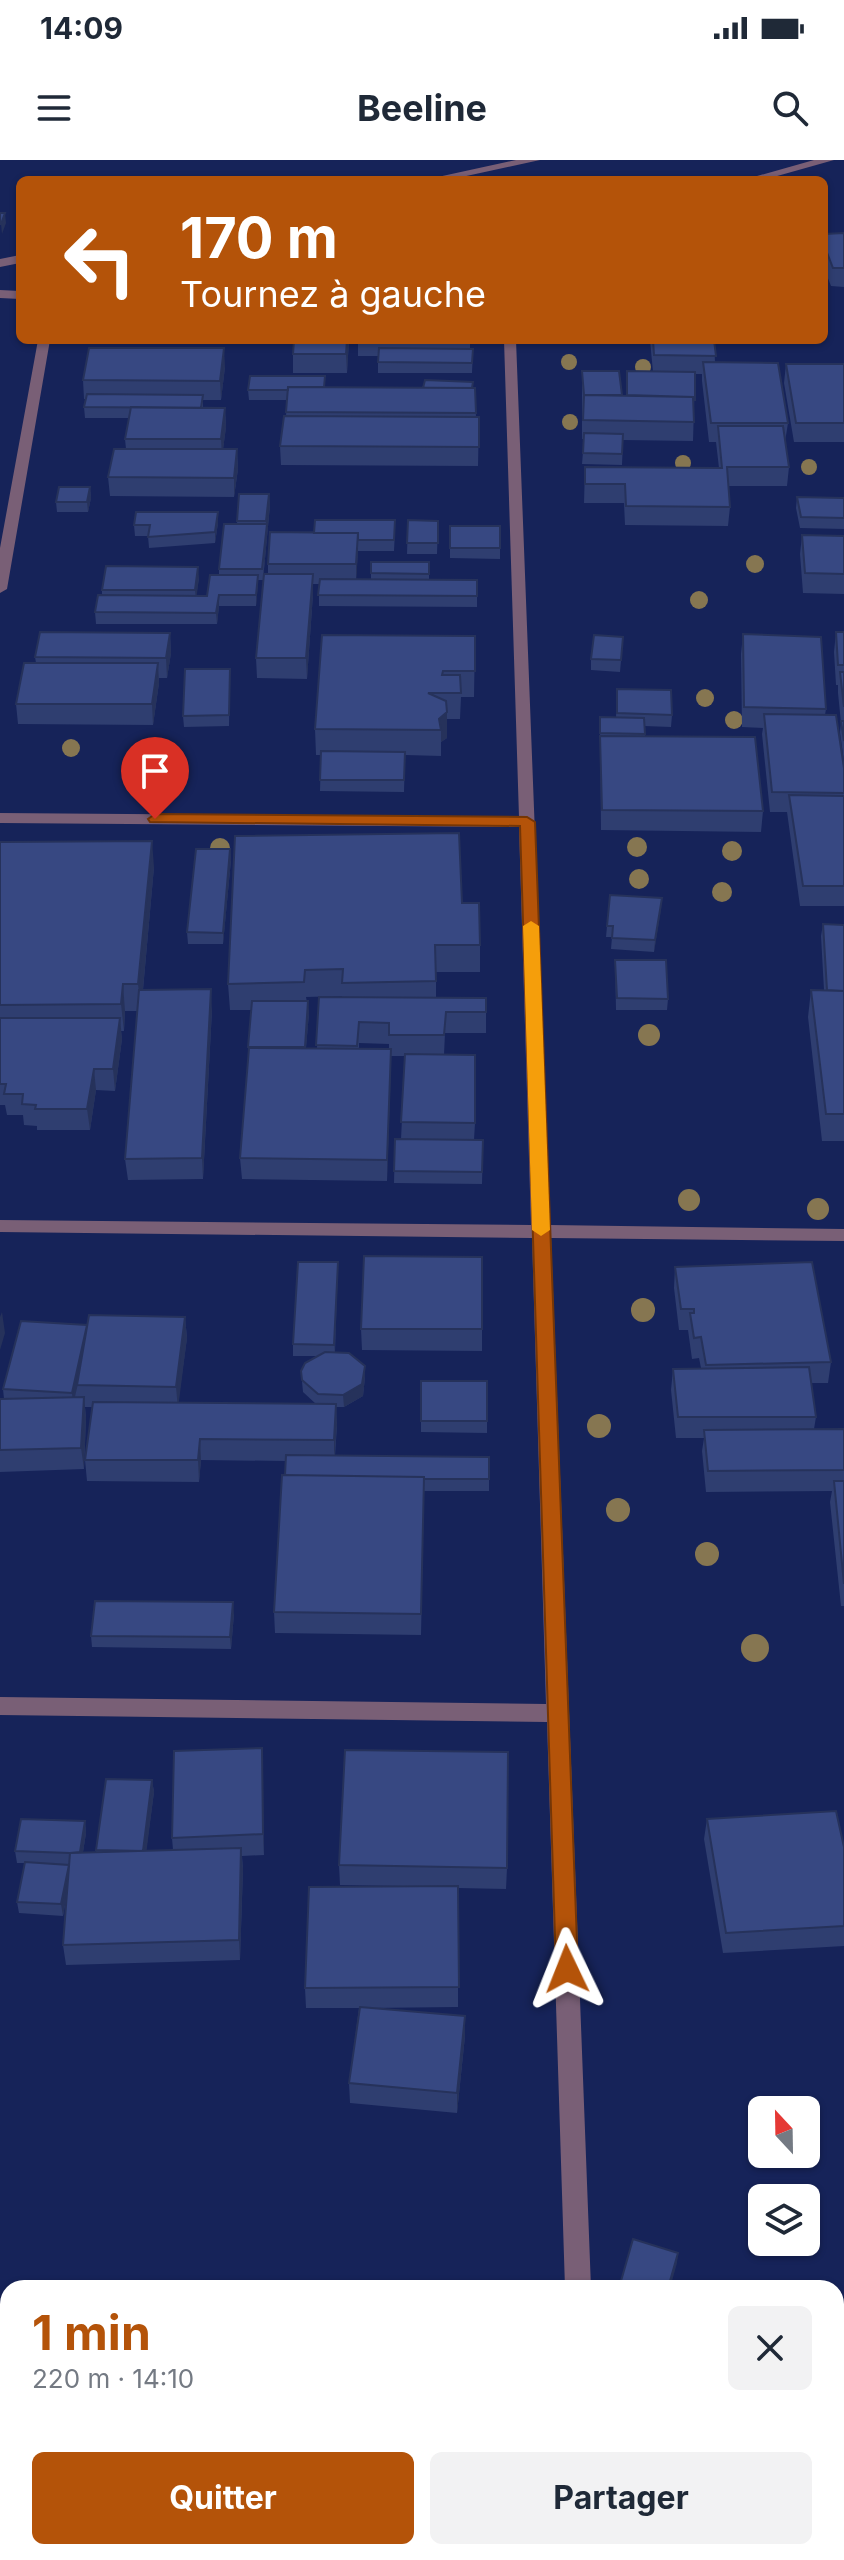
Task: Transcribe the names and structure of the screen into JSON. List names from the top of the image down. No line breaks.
{"north":"top","page":{"status":"14:09","header":"Beeline","turn":["170 m","Tournez à gauche"],"heading":["1 min","220 m · 14:10"],"buttons":["Quitter","Partager"]}}
